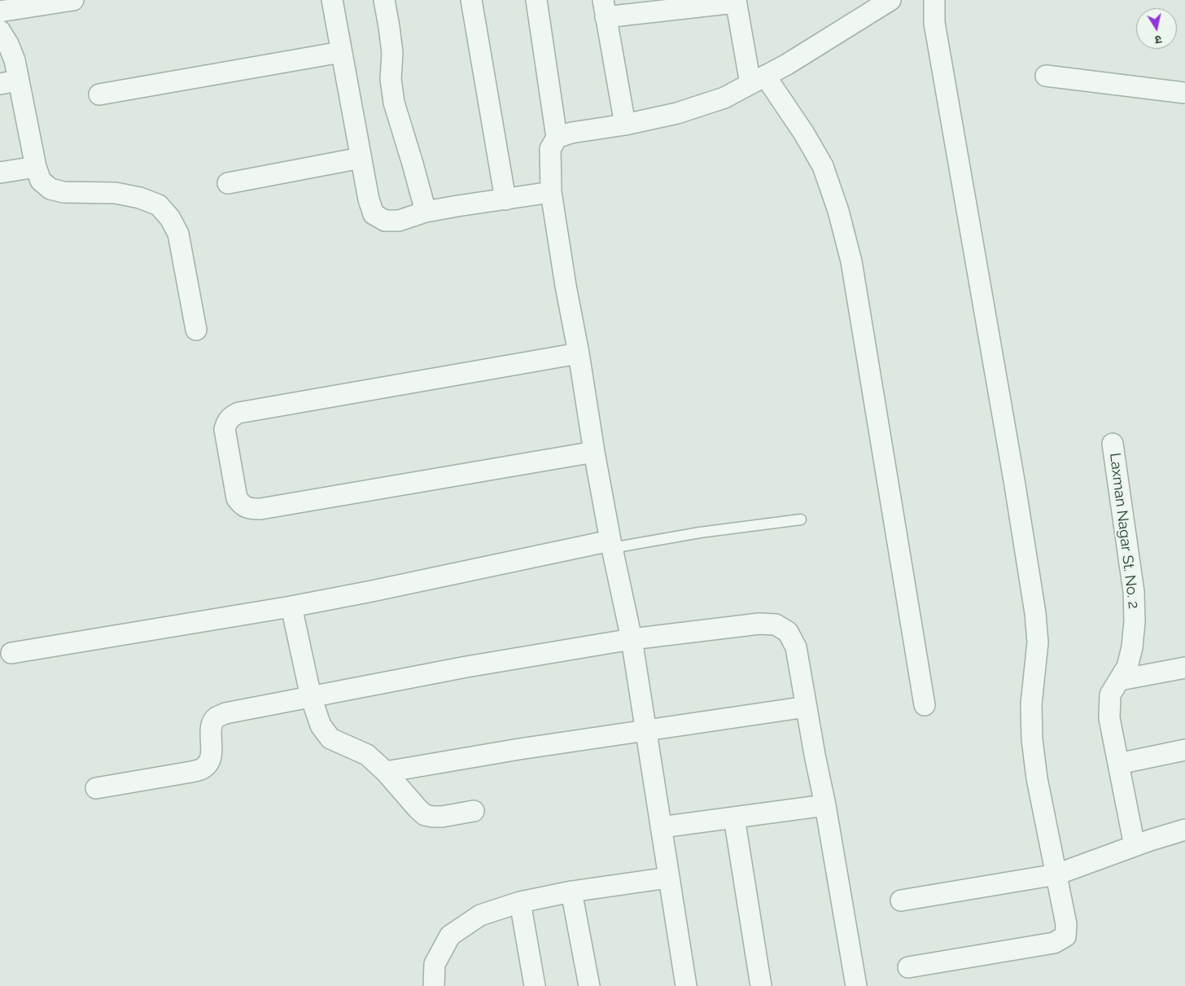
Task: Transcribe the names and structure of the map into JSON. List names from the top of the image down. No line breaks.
{"streets":{"street":["Laxman Nagar St. No. 2"]},"north":"bottom"}
